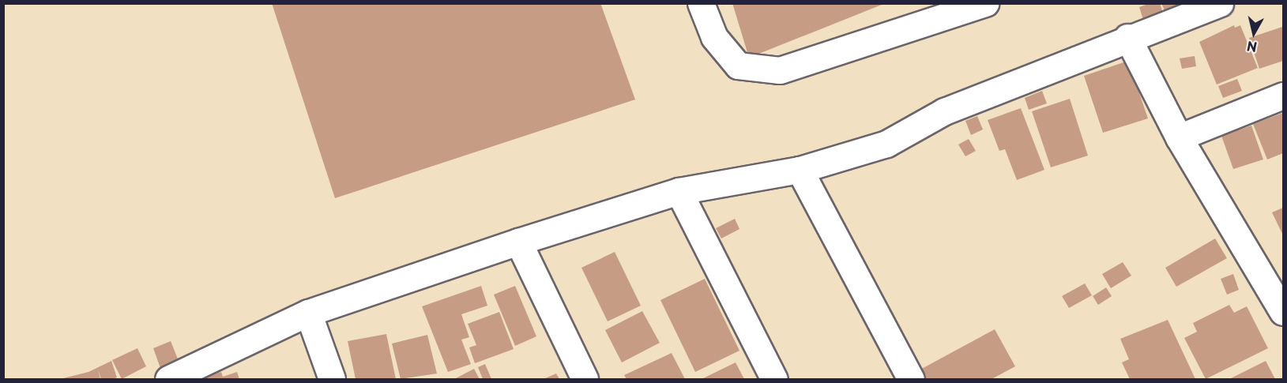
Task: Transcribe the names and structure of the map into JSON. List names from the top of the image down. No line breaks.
{"north":"bottom"}
